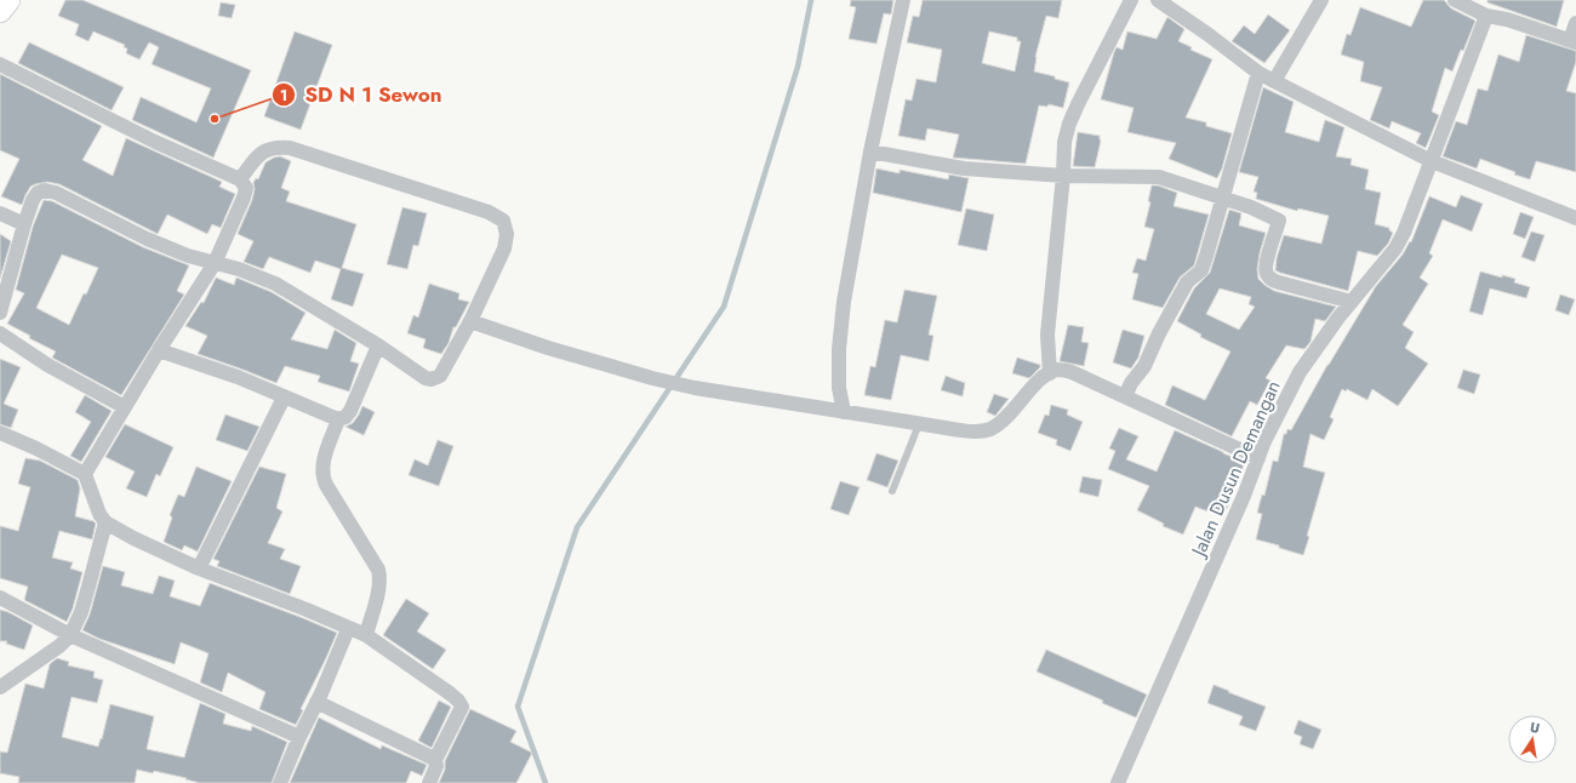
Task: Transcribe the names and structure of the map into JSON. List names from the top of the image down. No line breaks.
{"streets":{"street":["Jalan Dusun Demangan"]},"places":["SD N 1 Sewon"],"north":"top"}
